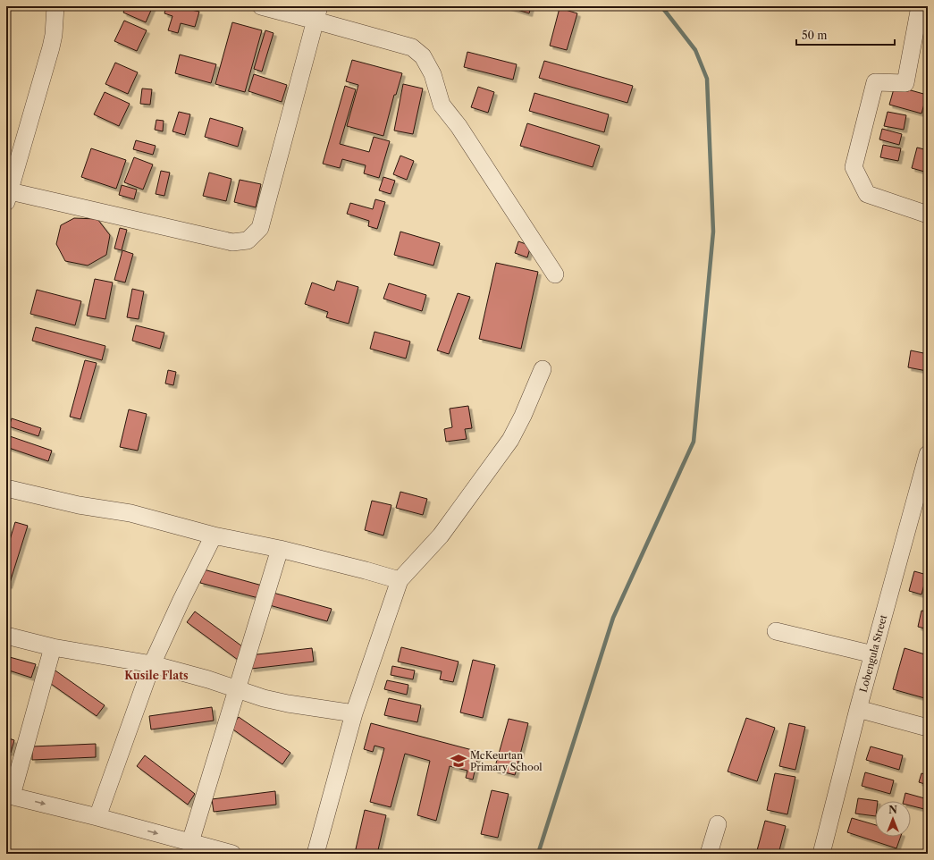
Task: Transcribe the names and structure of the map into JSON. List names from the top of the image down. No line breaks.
{"streets":{"street":["Lobengula Street"]},"districts":["Kusile Flats"],"places":{"school or university":["McKeurtan Primary School"]},"scale_bar":"50 m","north":"top"}
